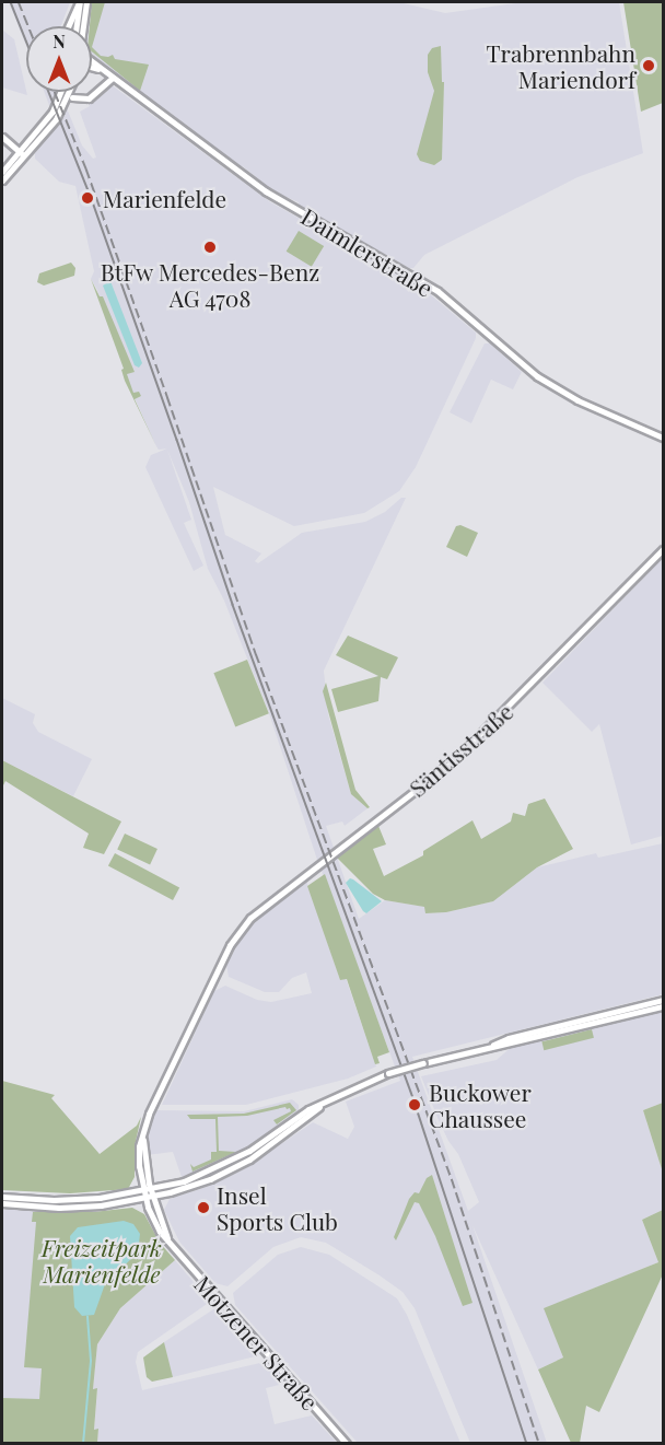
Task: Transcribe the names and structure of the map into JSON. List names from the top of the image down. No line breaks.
{"streets":{"street":["Daimlerstraße","Säntisstraße","Motzener Straße"]},"crossings":[["Säntisstraße","Motzener Straße"]],"parks":["Freizeitpark Marienfelde"],"places":["Trabrennbahn Mariendorf","Marienfelde","BtFw Mercedes-Benz AG 4708","Buckower Chaussee","Insel Sports Club"],"north":"top"}
